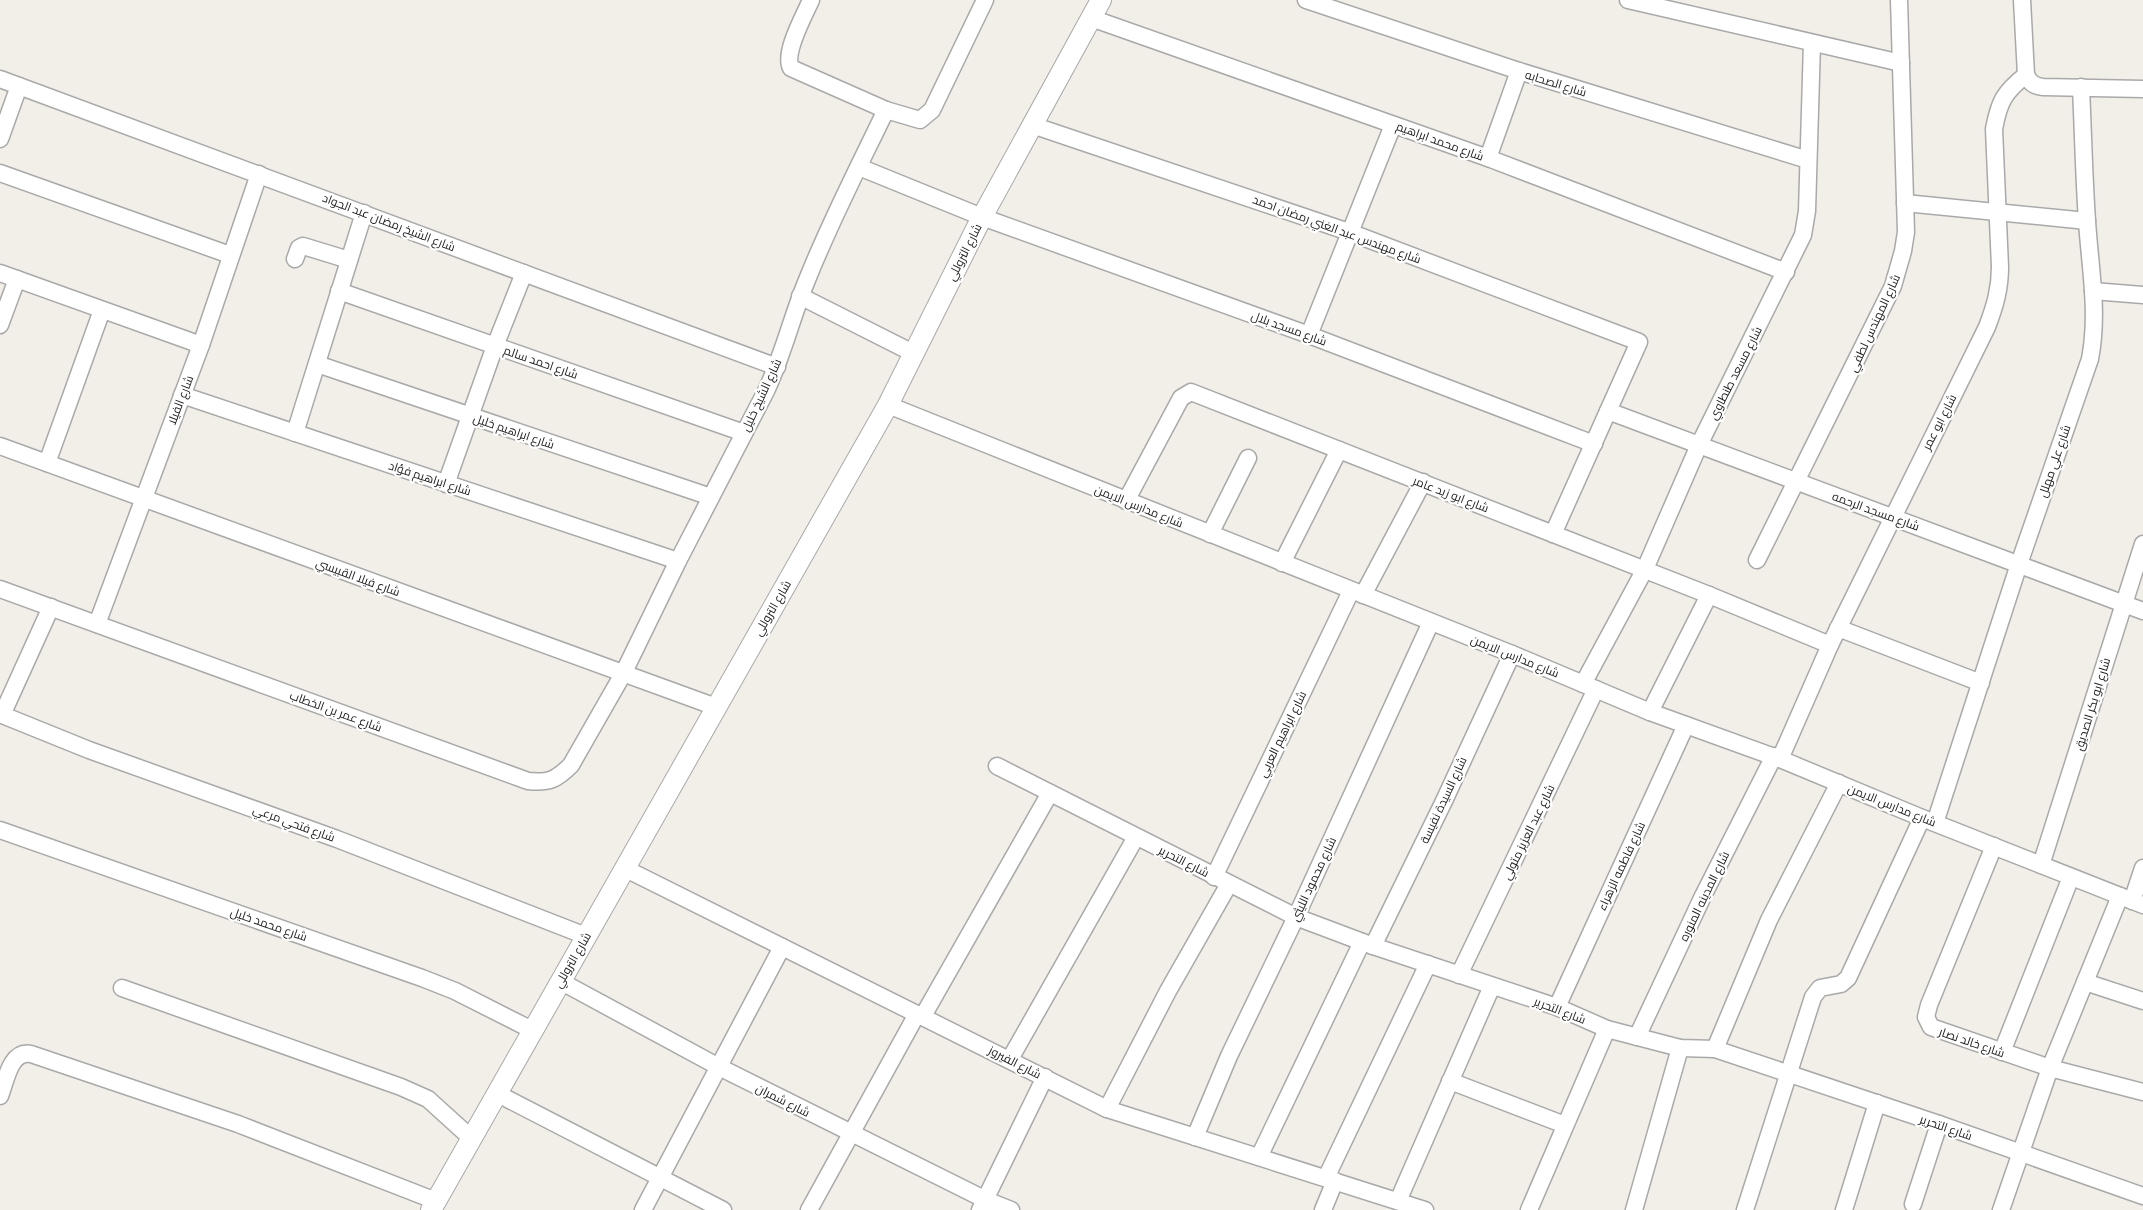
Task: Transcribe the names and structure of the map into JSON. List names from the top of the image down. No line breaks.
{"streets":{"street":["شارع الصحابه","شارع محمد ابراهيم","شارع الشيخ رمضان عبد الجواد","شارع مهندس عبد الغني رمضان احمد","شارع التروللي","شارع المهندس لطفي","شارع مسجد بلال","شارع احمد سالم","شارع مسعد طنطاوي","شارع الشيخ خليل","شارع الفيلا","شارع ابو عمر","شارع ابراهيم خليل","شارع علي مهلل","شارع ابراهيم فؤاد","شارع ابو زيد عامر","شارع مدارس الايمن","شارع مسجد الرحمه","شارع فيلا القبيسي","شارع ابو بكر الصديق","شارع عمر بن الخطاب","شارع ابراهيم العربي","شارع السيدة نفيسة","شارع فتحي مرعي","شارع عبد العزيز متولي","شارع التحرير","شارع فاطمه الزهراء","شارع محمود الليثي","شارع المدينه المنوره","شارع محمد خليل","شارع خالد نصار","شارع الفيروز","شارع شمران"]},"crossings":[["شارع الصحابه","شارع مسعد طنطاوي"],["شارع محمد ابراهيم","شارع التروللي"],["شارع محمد ابراهيم","شارع مسعد طنطاوي"],["شارع الشيخ رمضان عبد الجواد","شارع الشيخ خليل"],["شارع الشيخ رمضان عبد الجواد","شارع الفيلا"],["شارع مهندس عبد الغني رمضان احمد","شارع التروللي"],["شارع مهندس عبد الغني رمضان احمد","شارع مسجد الرحمه"],["شارع التروللي","شارع مسجد بلال"],["شارع التروللي","شارع مدارس الايمن"],["شارع التروللي","شارع فيلا القبيسي"],["شارع التروللي","شارع فتحي مرعي"],["شارع التروللي","شارع محمد خليل"],["شارع التروللي","شارع الفيروز"],["شارع التروللي","شارع شمران"],["شارع المهندس لطفي","شارع مسجد الرحمه"],["شارع مسجد بلال","شارع الشيخ خليل"],["شارع احمد سالم","شارع الشيخ خليل"],["شارع مسعد طنطاوي","شارع ابو زيد عامر"],["شارع مسعد طنطاوي","شارع مدارس الايمن"],["شارع مسعد طنطاوي","شارع مسجد الرحمه"],["شارع مسعد طنطاوي","شارع عبد العزيز متولي"],["شارع الشيخ خليل","شارع ابراهيم خليل"],["شارع الشيخ خليل","شارع ابراهيم فؤاد"],["شارع الشيخ خليل","شارع فيلا القبيسي"],["شارع الشيخ خليل","شارع عمر بن الخطاب"],["شارع الفيلا","شارع ابراهيم فؤاد"],["شارع الفيلا","شارع فيلا القبيسي"],["شارع الفيلا","شارع عمر بن الخطاب"],["شارع ابو عمر","شارع ابو زيد عامر"],["شارع ابو عمر","شارع مدارس الايمن"],["شارع ابو عمر","شارع مسجد الرحمه"],["شارع ابو عمر","شارع المدينه المنوره"],["شارع علي مهلل","شارع مدارس الايمن"],["شارع علي مهلل","شارع مسجد الرحمه"],["شارع علي مهلل","شارع التحرير"],["شارع ابو زيد عامر","شارع مدارس الايمن"],["شارع ابو زيد عامر","شارع ابراهيم العربي"],["شارع مدارس الايمن","شارع ابو بكر الصديق"],["شارع مدارس الايمن","شارع ابراهيم العربي"],["شارع مدارس الايمن","شارع السيدة نفيسة"],["شارع مدارس الايمن","شارع عبد العزيز متولي"],["شارع مدارس الايمن","شارع فاطمه الزهراء"],["شارع مدارس الايمن","شارع محمود الليثي"],["شارع مدارس الايمن","شارع المدينه المنوره"],["شارع مدارس الايمن","شارع خالد نصار"],["شارع مسجد الرحمه","شارع ابو بكر الصديق"],["شارع فيلا القبيسي","شارع عمر بن الخطاب"],["شارع ابراهيم العربي","شارع التحرير"],["شارع السيدة نفيسة","شارع التحرير"],["شارع السيدة نفيسة","شارع الفيروز"],["شارع عبد العزيز متولي","شارع التحرير"],["شارع التحرير","شارع فاطمه الزهراء"],["شارع التحرير","شارع محمود الليثي"],["شارع التحرير","شارع المدينه المنوره"],["شارع محمود الليثي","شارع الفيروز"]]}
